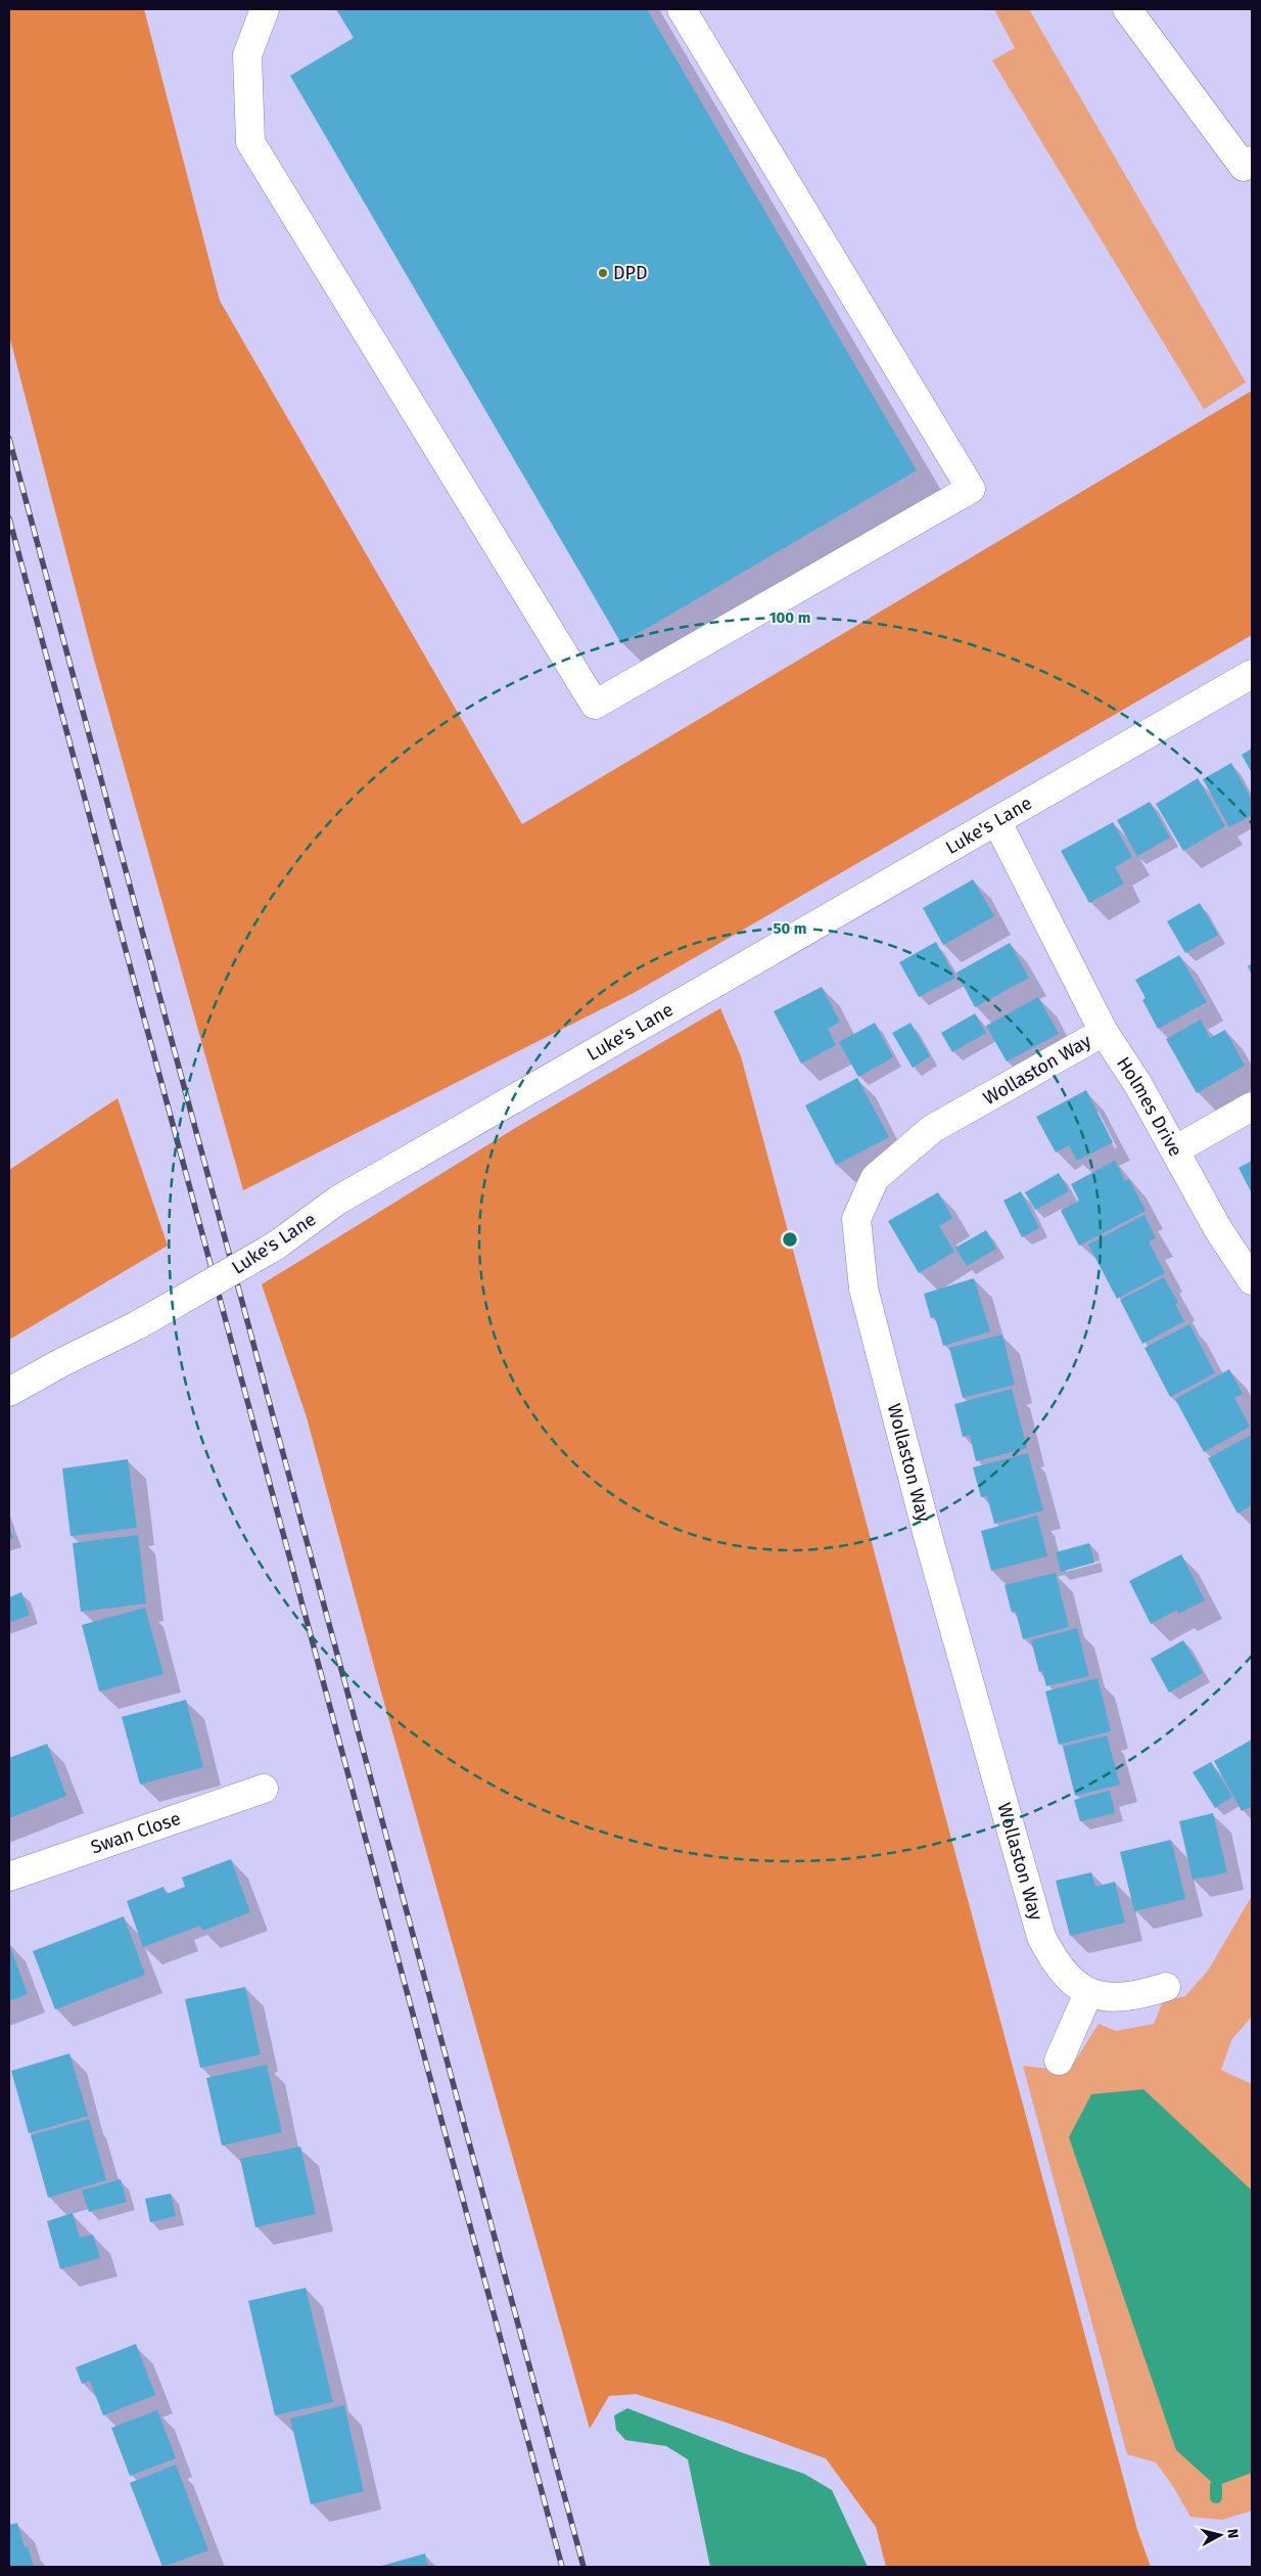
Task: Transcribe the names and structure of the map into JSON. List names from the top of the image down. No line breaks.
{"streets":{"street":["Luke's Lane","Wollaston Way","Holmes Drive","Swan Close"]},"crossings":[["Luke's Lane","Holmes Drive"],["Wollaston Way","Holmes Drive"]],"places":["DPD"],"north":"right","rings":["100 m","50 m"]}
